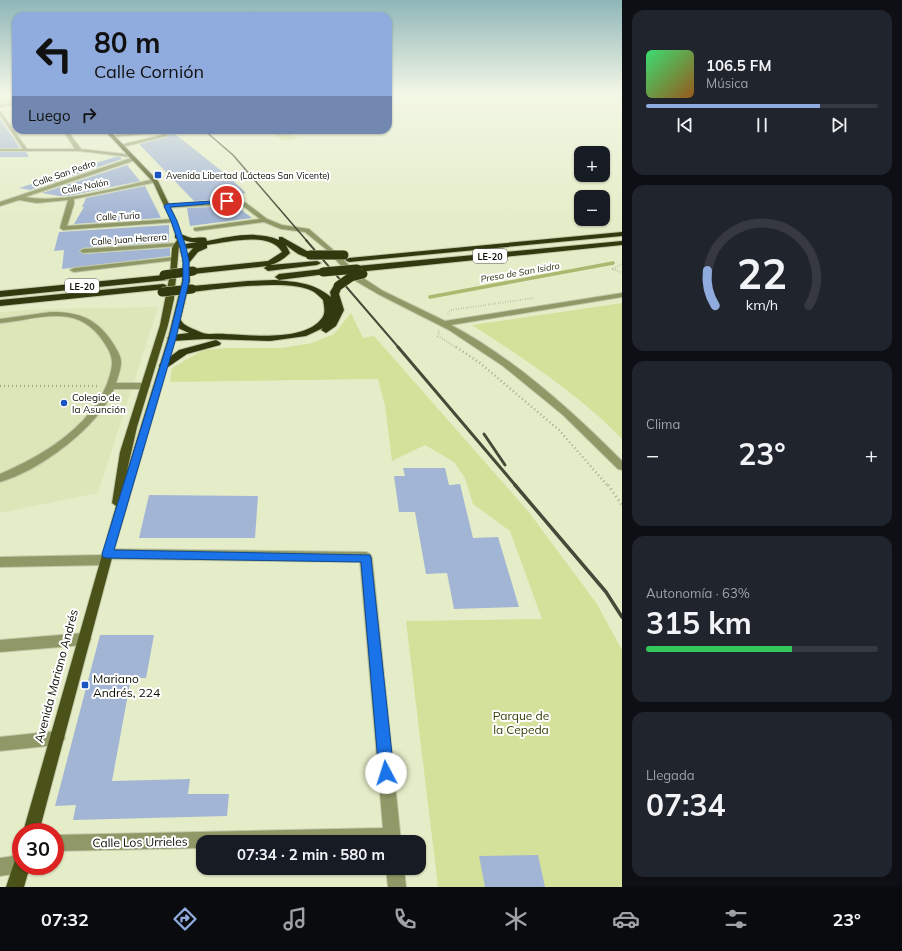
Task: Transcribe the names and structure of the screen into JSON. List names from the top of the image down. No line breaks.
{"streets":{"highway":["LE-20"],"main road":["Avenida Mariano Andrés"],"street":["Calle San Pedro","Calle Nalón","Calle Turia","Calle Juan Herrera","Calle Los Urrieles"]},"crossings":[["Calle San Pedro","Calle Nalón"],["Calle San Pedro","Avenida Mariano Andrés"],["Calle Nalón","Calle Turia"],["Calle Nalón","Avenida Mariano Andrés"],["Calle Turia","Avenida Mariano Andrés"],["Calle Juan Herrera","Avenida Mariano Andrés"]],"water":["Presa de San Isidro"],"parks":["Parque de la Cepeda"],"places":{"transit":["Avenida Libertad (Lácteas San Vicente)","Mariano Andrés, 224"],"other":["Colegio de la Asunción"]},"page":{"turn":["80 m","Calle Cornión"],"song":["106.5 FM","Música"],"then":"Luego","map_buttons":["+","−"],"tile":["Clima",["Autonomía · 63%","315 km"],["Llegada","07:34"]],"heat":["−","23°","+"],"limit":"30","trip":"07:34 · 2 min · 580 m","tabs":["07:32","23°"],"gauge":["22","km/h"]}}
